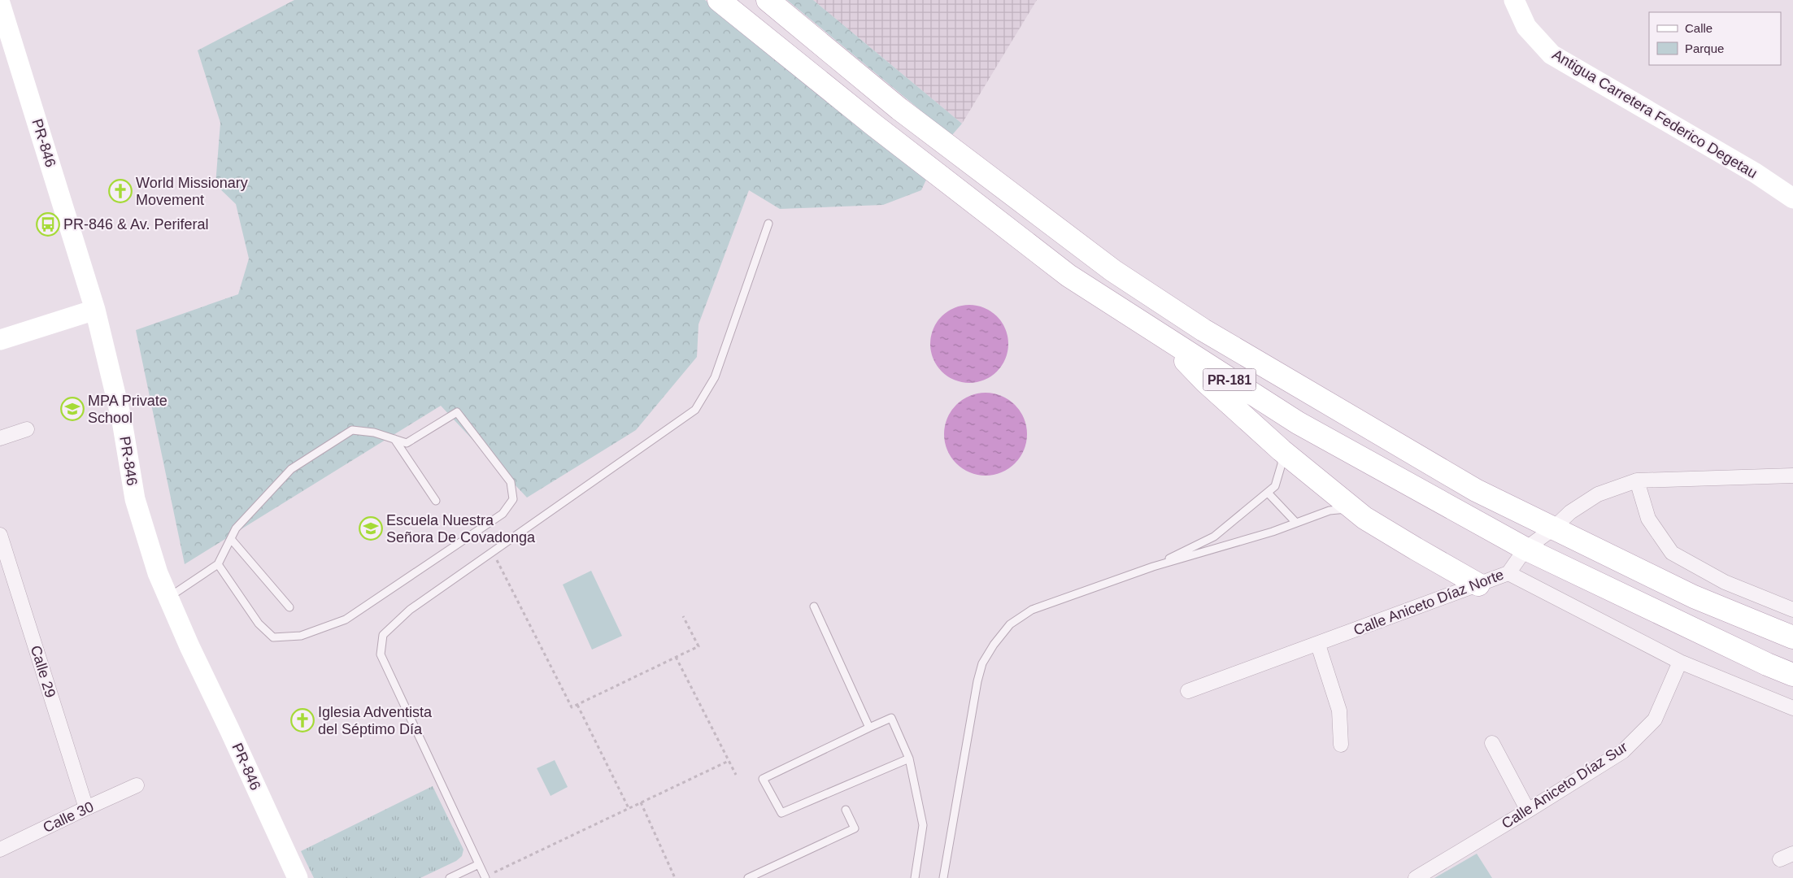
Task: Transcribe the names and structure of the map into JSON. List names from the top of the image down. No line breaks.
{"streets":{"main road":["PR-181"],"street":["Antigua Carretera Federico Degetau","PR-846","Calle Aniceto Díaz Norte","Calle 29","Calle Aniceto Díaz Sur","Calle 30"]},"crossings":[["PR-181","Calle Aniceto Díaz Norte"],["Calle 29","Calle 30"]],"places":{"church":["World Missionary Movement","Iglesia Adventista del Séptimo Día"],"bus stop":["PR-846 & Av. Periferal"],"school or university":["MPA Private School","Escuela Nuestra Señora De Covadonga"]},"legend":["Calle","Parque"]}
